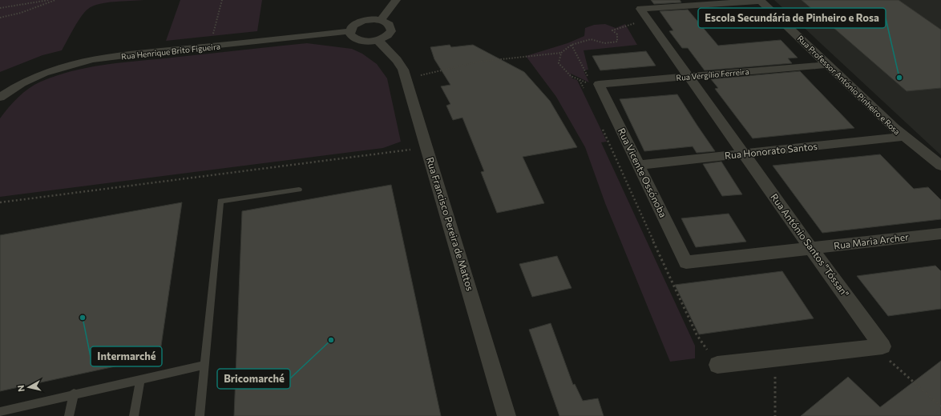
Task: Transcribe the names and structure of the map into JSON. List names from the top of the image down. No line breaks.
{"streets":{"street":["Rua Henrique Brito Figueira","Rua Vergílio Ferreira","Rua Professor António Pinheiro e Rosa","Rua Honorato Santos","Rua Vicente Ossónoba","Rua Francisco Pereira de Mattos","Rua Maria Archer","Rua António Santos \"Tóssan\""]},"crossings":[["Rua Vergílio Ferreira","Rua Professor António Pinheiro e Rosa"],["Rua Vergílio Ferreira","Rua Vicente Ossónoba"],["Rua Vergílio Ferreira","Rua António Santos \"Tóssan\""],["Rua Professor António Pinheiro e Rosa","Rua Honorato Santos"],["Rua Professor António Pinheiro e Rosa","Rua António Santos \"Tóssan\""],["Rua Honorato Santos","Rua Vicente Ossónoba"],["Rua Honorato Santos","Rua António Santos \"Tóssan\""],["Rua Vicente Ossónoba","Rua Maria Archer"],["Rua Maria Archer","Rua António Santos \"Tóssan\""]],"places":["Escola Secundária de Pinheiro e Rosa","Intermarché","Bricomarché"],"north":"left"}
